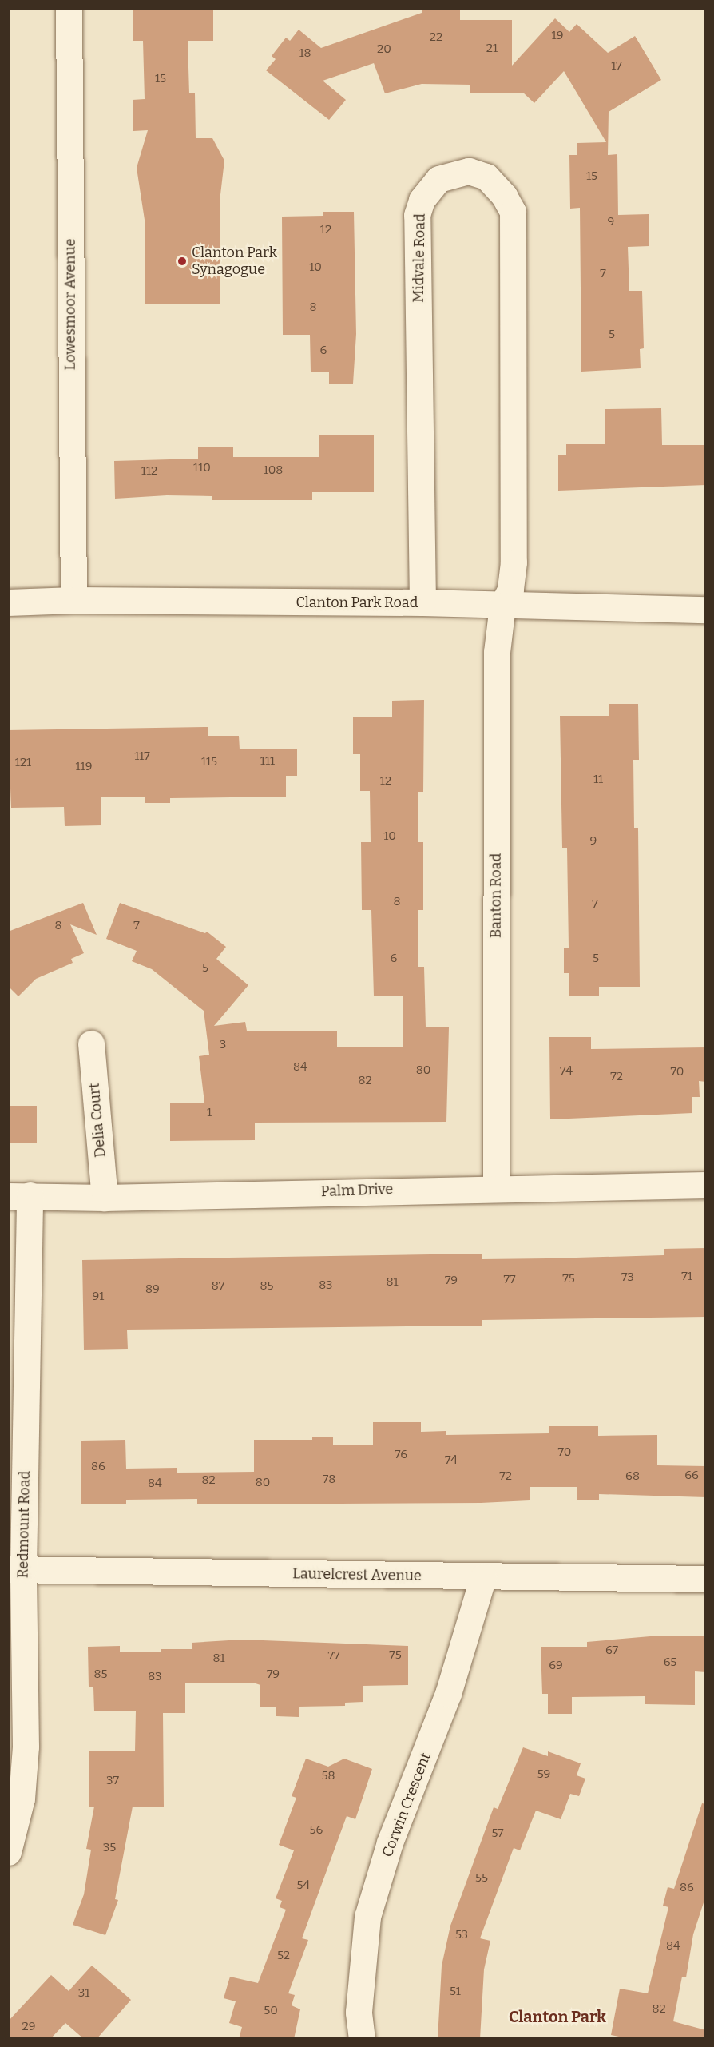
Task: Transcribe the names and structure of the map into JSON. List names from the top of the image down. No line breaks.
{"streets":{"street":["Midvale Road","Lowesmoor Avenue","Clanton Park Road","Banton Road","Delia Court","Palm Drive","Redmount Road","Laurelcrest Avenue","Corwin Crescent"]},"crossings":[["Midvale Road","Clanton Park Road"],["Midvale Road","Banton Road"],["Lowesmoor Avenue","Clanton Park Road"],["Clanton Park Road","Banton Road"],["Banton Road","Palm Drive"],["Delia Court","Palm Drive"],["Palm Drive","Redmount Road"],["Redmount Road","Laurelcrest Avenue"],["Laurelcrest Avenue","Corwin Crescent"]],"districts":["Clanton Park"],"places":["Clanton Park Synagogue"],"house_numbers":["19","22","21","20","18","17","15","15","9","12","10","7","8","5","6","110","108","112","117","111","115","121","119","11","12","10","9","8","7","8","7","6","5","5","3","84","80","74","70","72","82","1","71","73","75","77","79","81","83","87","85","89","91","70","76","74","86","66","72","68","78","82","80","84","67","75","77","81","65","69","85","79","83","59","58","37","56","57","35","55","54","86","53","84","52","51","31","82","50","29"]}
